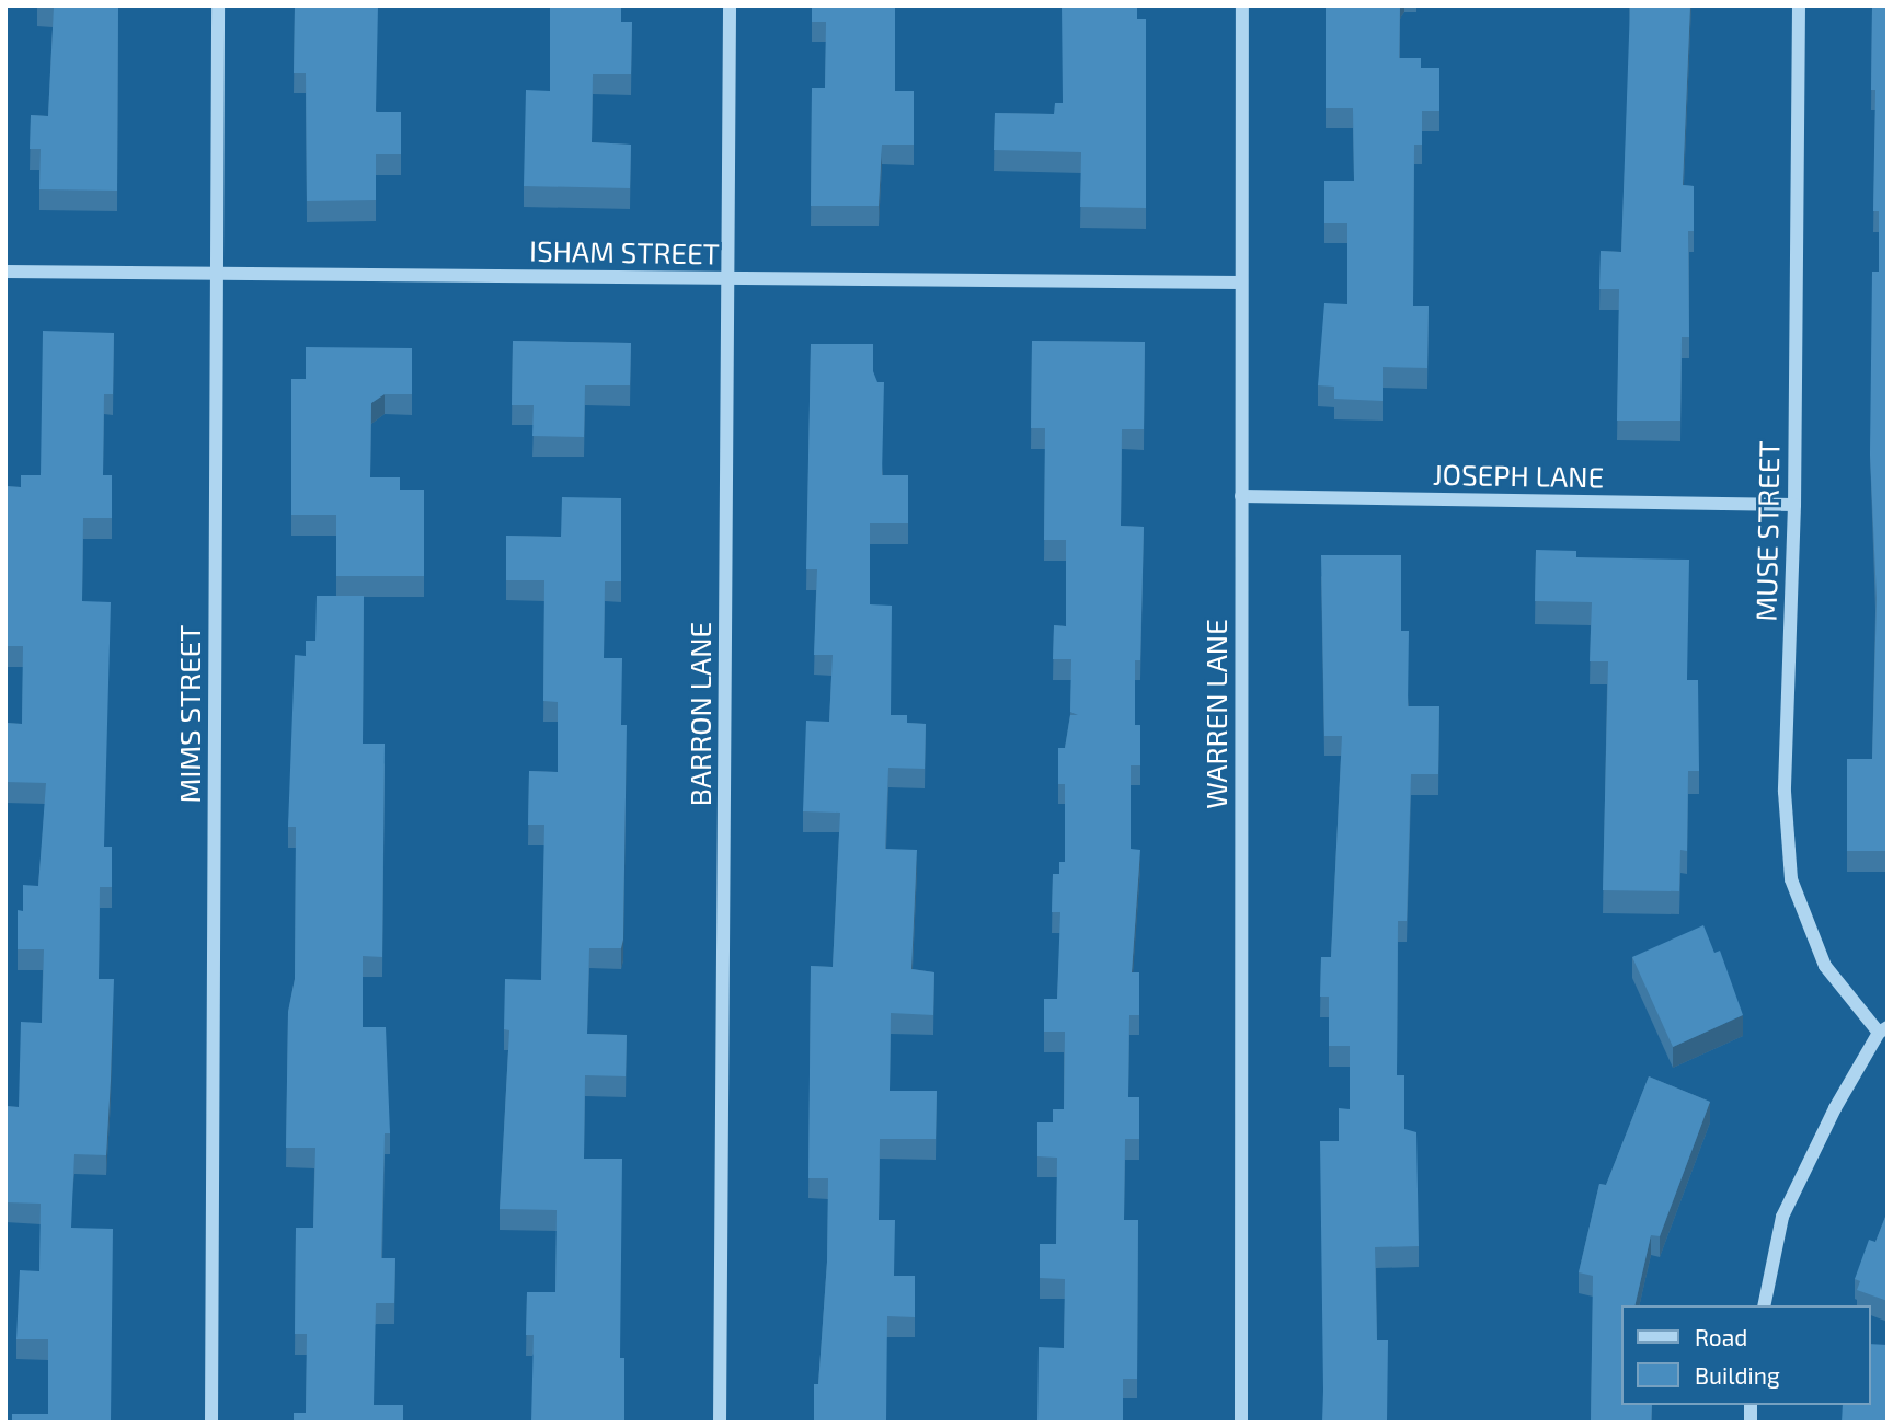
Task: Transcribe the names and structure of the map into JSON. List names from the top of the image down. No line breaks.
{"streets":{"street":["ISHAM STREET","JOSEPH LANE","MUSE STREET","MIMS STREET","BARRON LANE","WARREN LANE"]},"crossings":[["ISHAM STREET","MIMS STREET"],["ISHAM STREET","BARRON LANE"],["ISHAM STREET","WARREN LANE"],["JOSEPH LANE","MUSE STREET"],["JOSEPH LANE","WARREN LANE"]],"legend":["Road","Building"]}
